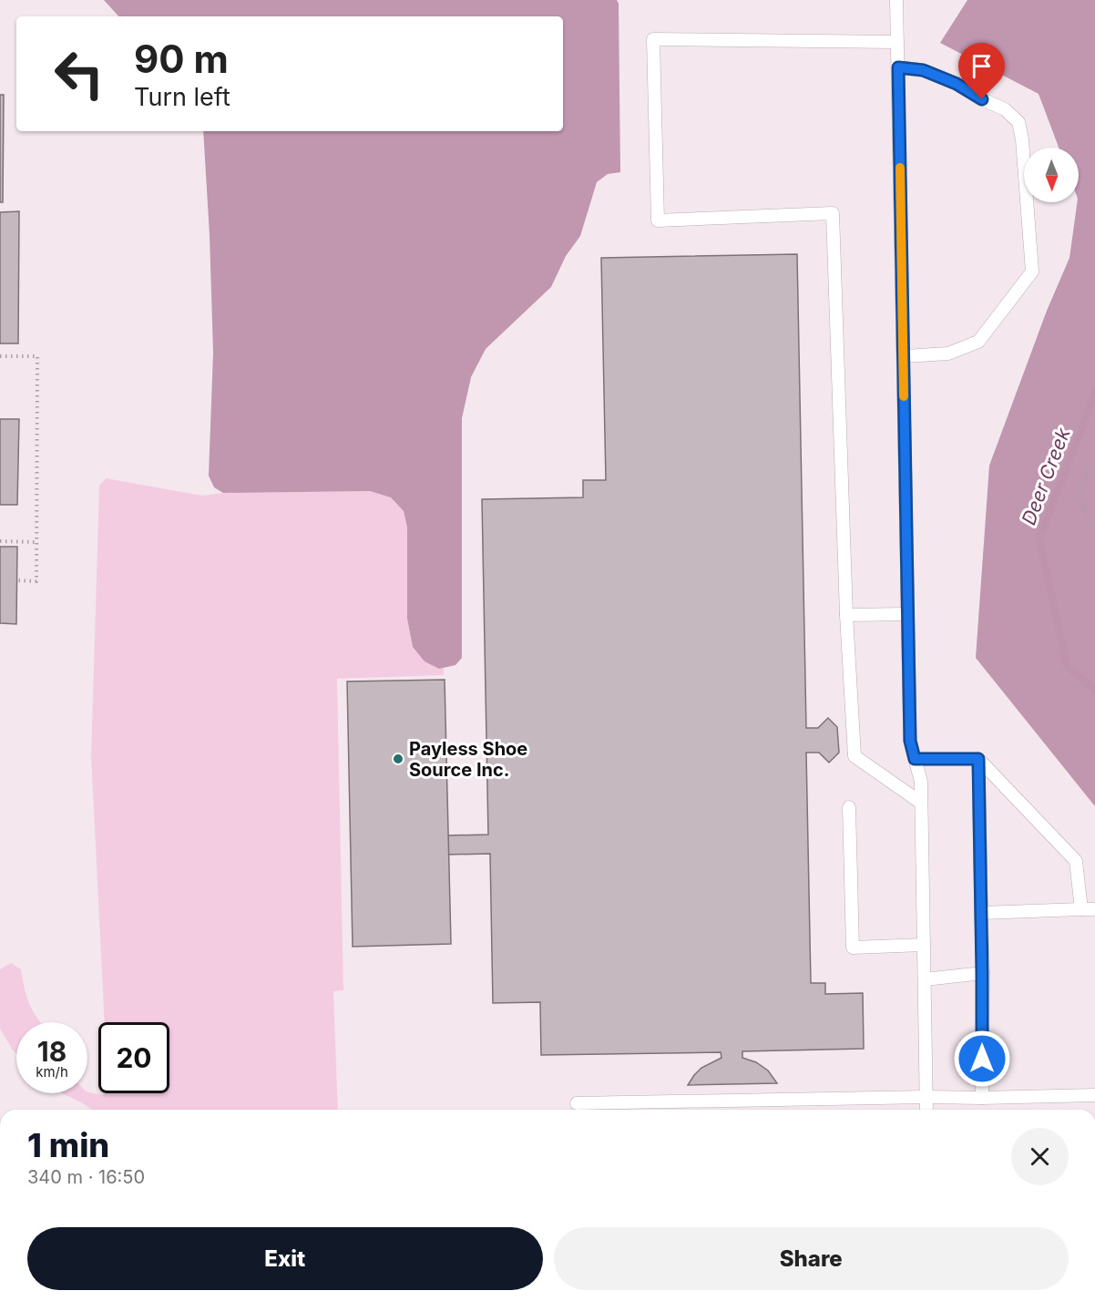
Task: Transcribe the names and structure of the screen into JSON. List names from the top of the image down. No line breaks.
{"water":["Deer Creek"],"places":["Payless Shoe Source Inc."],"north":"bottom","page":{"turn":["90 m","Turn left"],"speed":"18 km/h","limit":"20","heading":["1 min","340 m · 16:50"],"buttons":["Exit","Share"]}}
